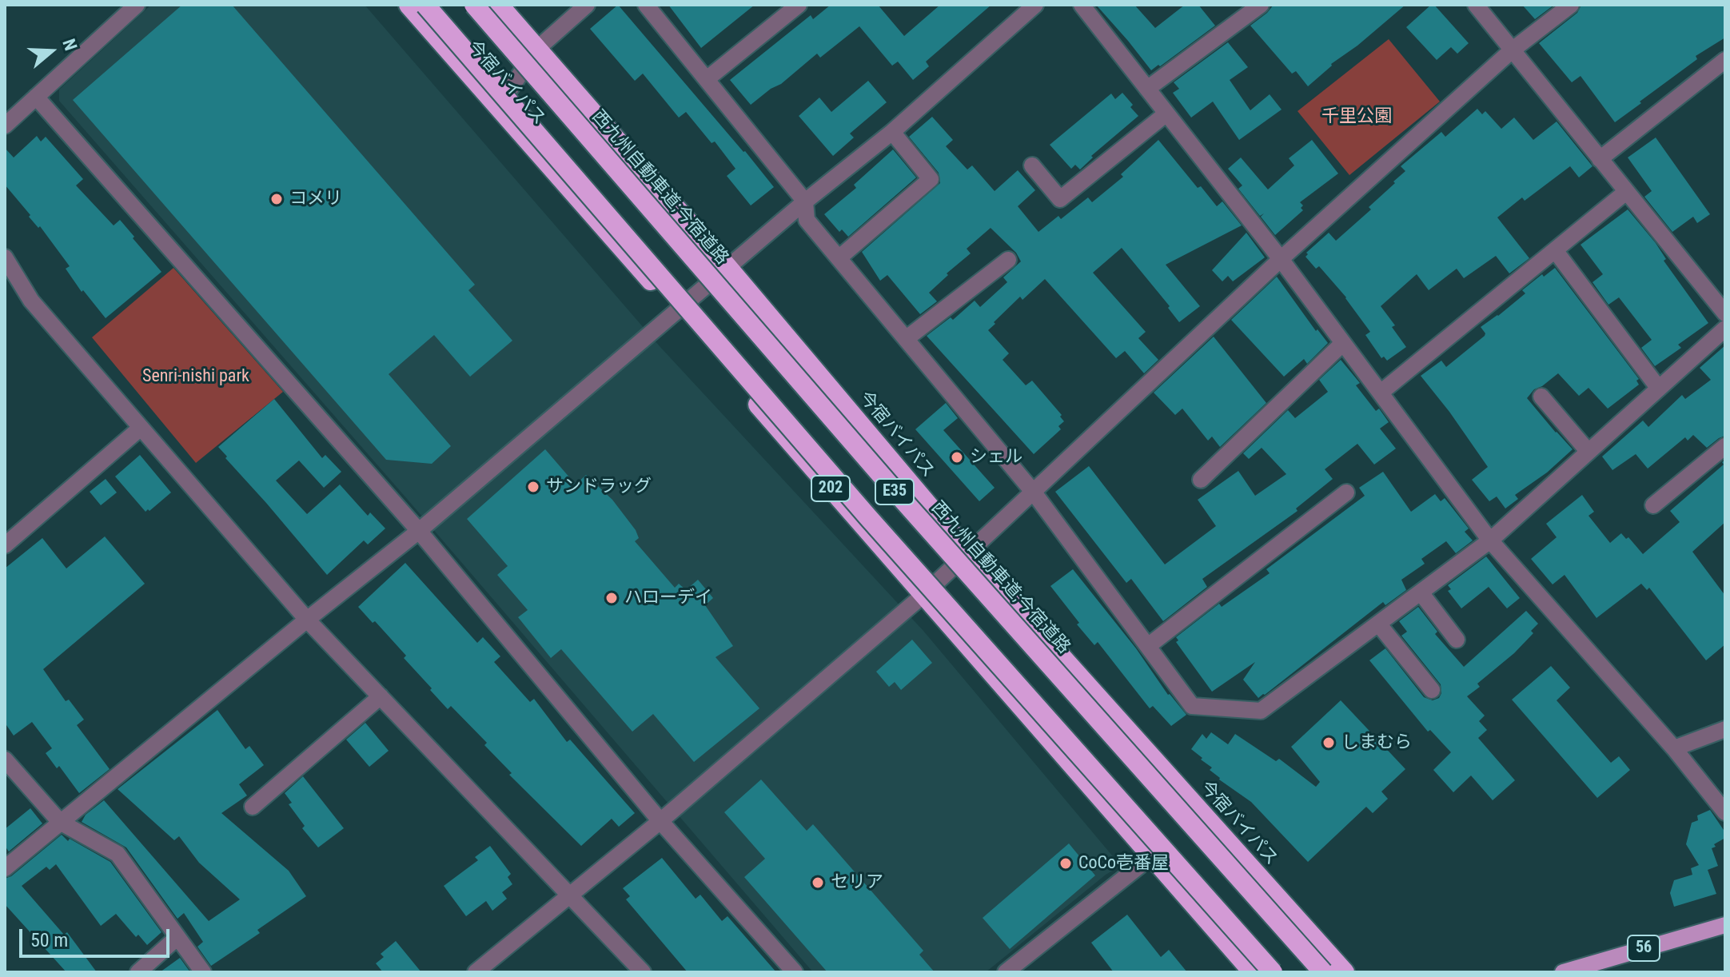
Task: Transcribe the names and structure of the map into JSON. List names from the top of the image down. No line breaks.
{"streets":{"highway":["今宿バイパス","西九州自動車道;今宿道路","202","E35"],"main road":["56"]},"parks":["千里公園","Senri-nishi park"],"places":["コメリ","シェル","サンドラッグ","ハローデイ","しまむら","CoCo壱番屋","セリア"],"scale_bar":"50 m","north":"right"}
